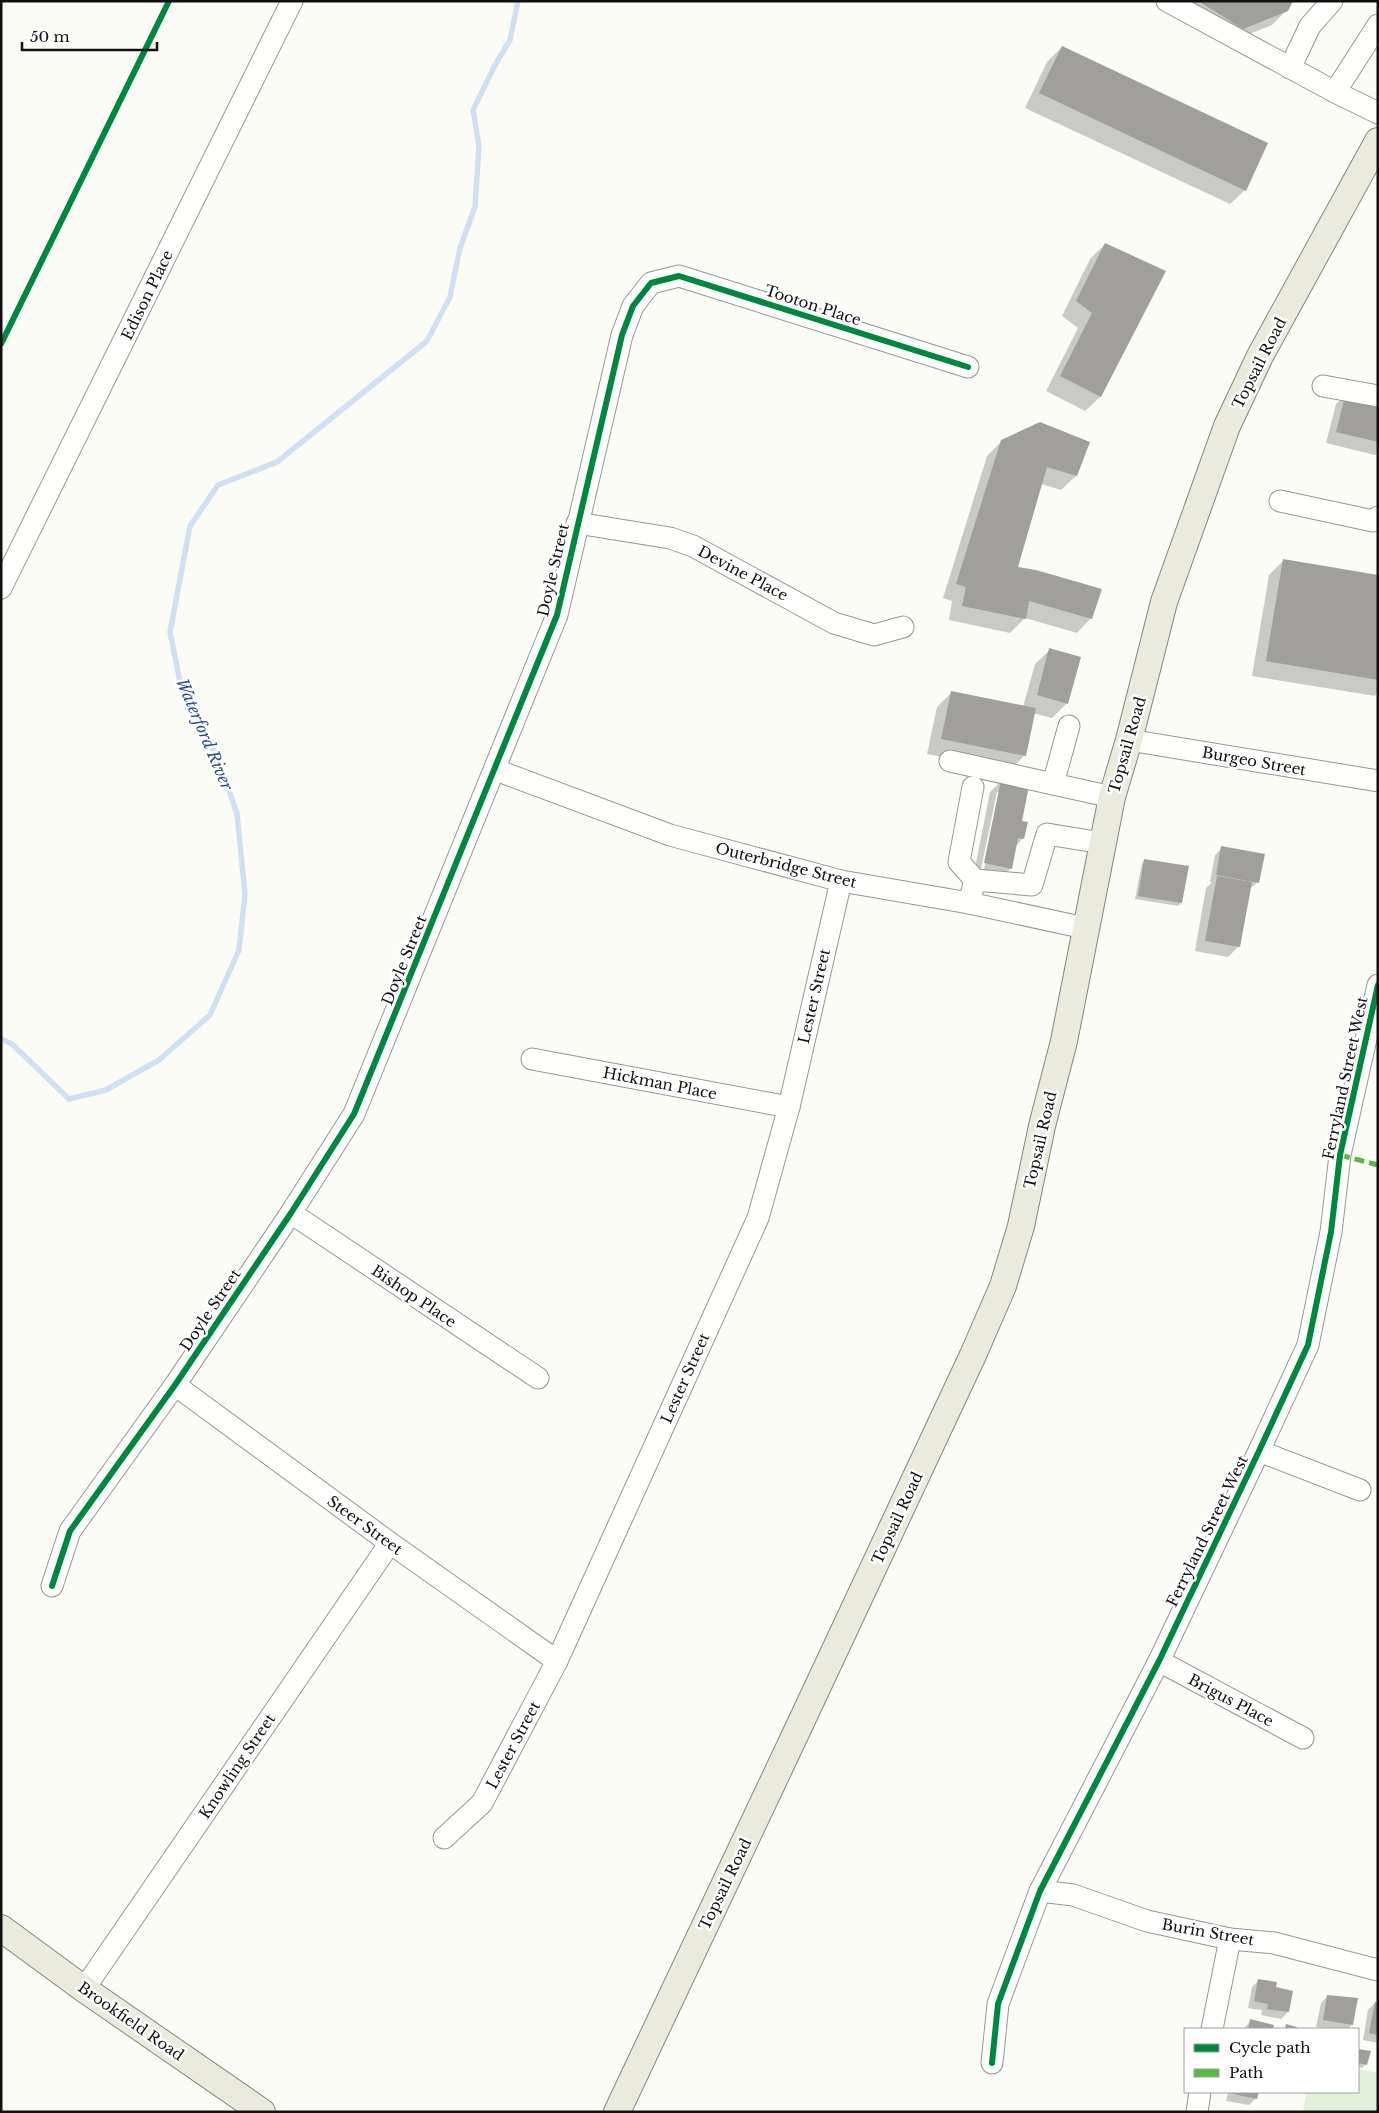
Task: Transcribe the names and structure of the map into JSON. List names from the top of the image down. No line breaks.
{"streets":{"main road":["Topsail Road","Brookfield Road"],"street":["Edison Place","Tooton Place","Doyle Street","Devine Place","Burgeo Street","Outerbridge Street","Lester Street","Ferryland Street West","Hickman Place","Bishop Place","Steer Street","Brigus Place","Knowling Street","Burin Street"]},"crossings":[["Tooton Place","Doyle Street"],["Topsail Road","Burgeo Street"],["Topsail Road","Outerbridge Street"],["Doyle Street","Devine Place"],["Doyle Street","Outerbridge Street"],["Doyle Street","Bishop Place"],["Doyle Street","Steer Street"],["Outerbridge Street","Lester Street"],["Lester Street","Hickman Place"],["Lester Street","Steer Street"],["Ferryland Street West","Brigus Place"],["Ferryland Street West","Burin Street"],["Steer Street","Knowling Street"],["Knowling Street","Brookfield Road"]],"water":["Waterford River"],"legend":["Cycle path","Path"],"scale_bar":"50 m"}
